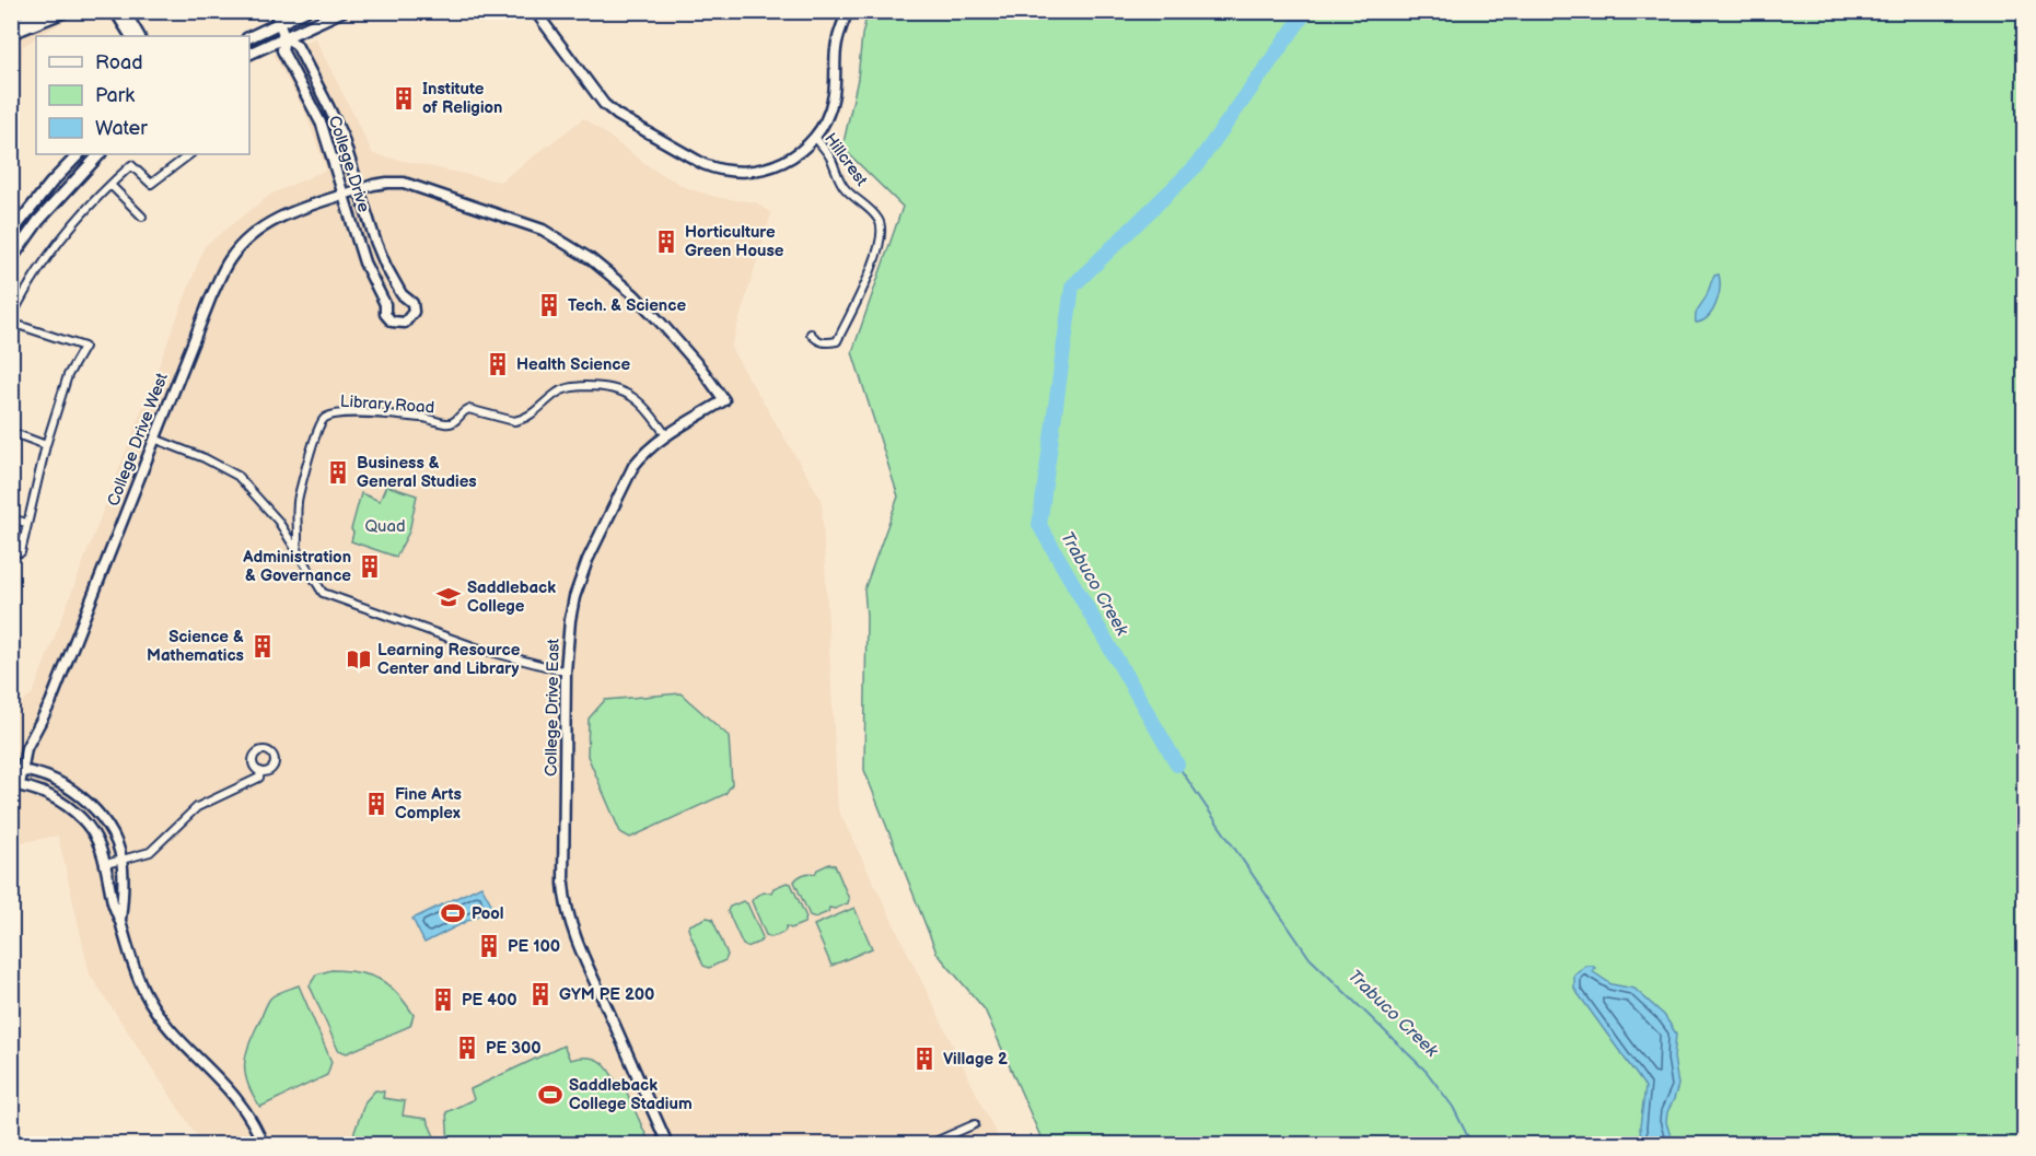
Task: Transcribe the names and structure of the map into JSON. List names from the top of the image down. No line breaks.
{"streets":{"street":["Hillcrest","College Drive","Library Road","College Drive West","College Drive East"]},"crossings":[["College Drive","College Drive West"],["College Drive","College Drive East"],["Library Road","College Drive East"],["College Drive West","College Drive East"]],"water":["Trabuco Creek"],"parks":["Quad"],"places":{"building":["Institute of Religion","Horticulture Green House","Tech. & Science","Health Science","Business & General Studies","Administration & Governance","Science & Mathematics","Fine Arts Complex","PE 100","GYM PE 200","PE 400","PE 300","Village 2"],"school or university":["Saddleback College"],"library":["Learning Resource Center and Library"],"sports":["Pool","Saddleback College Stadium"]},"legend":["Road","Park","Water"]}
